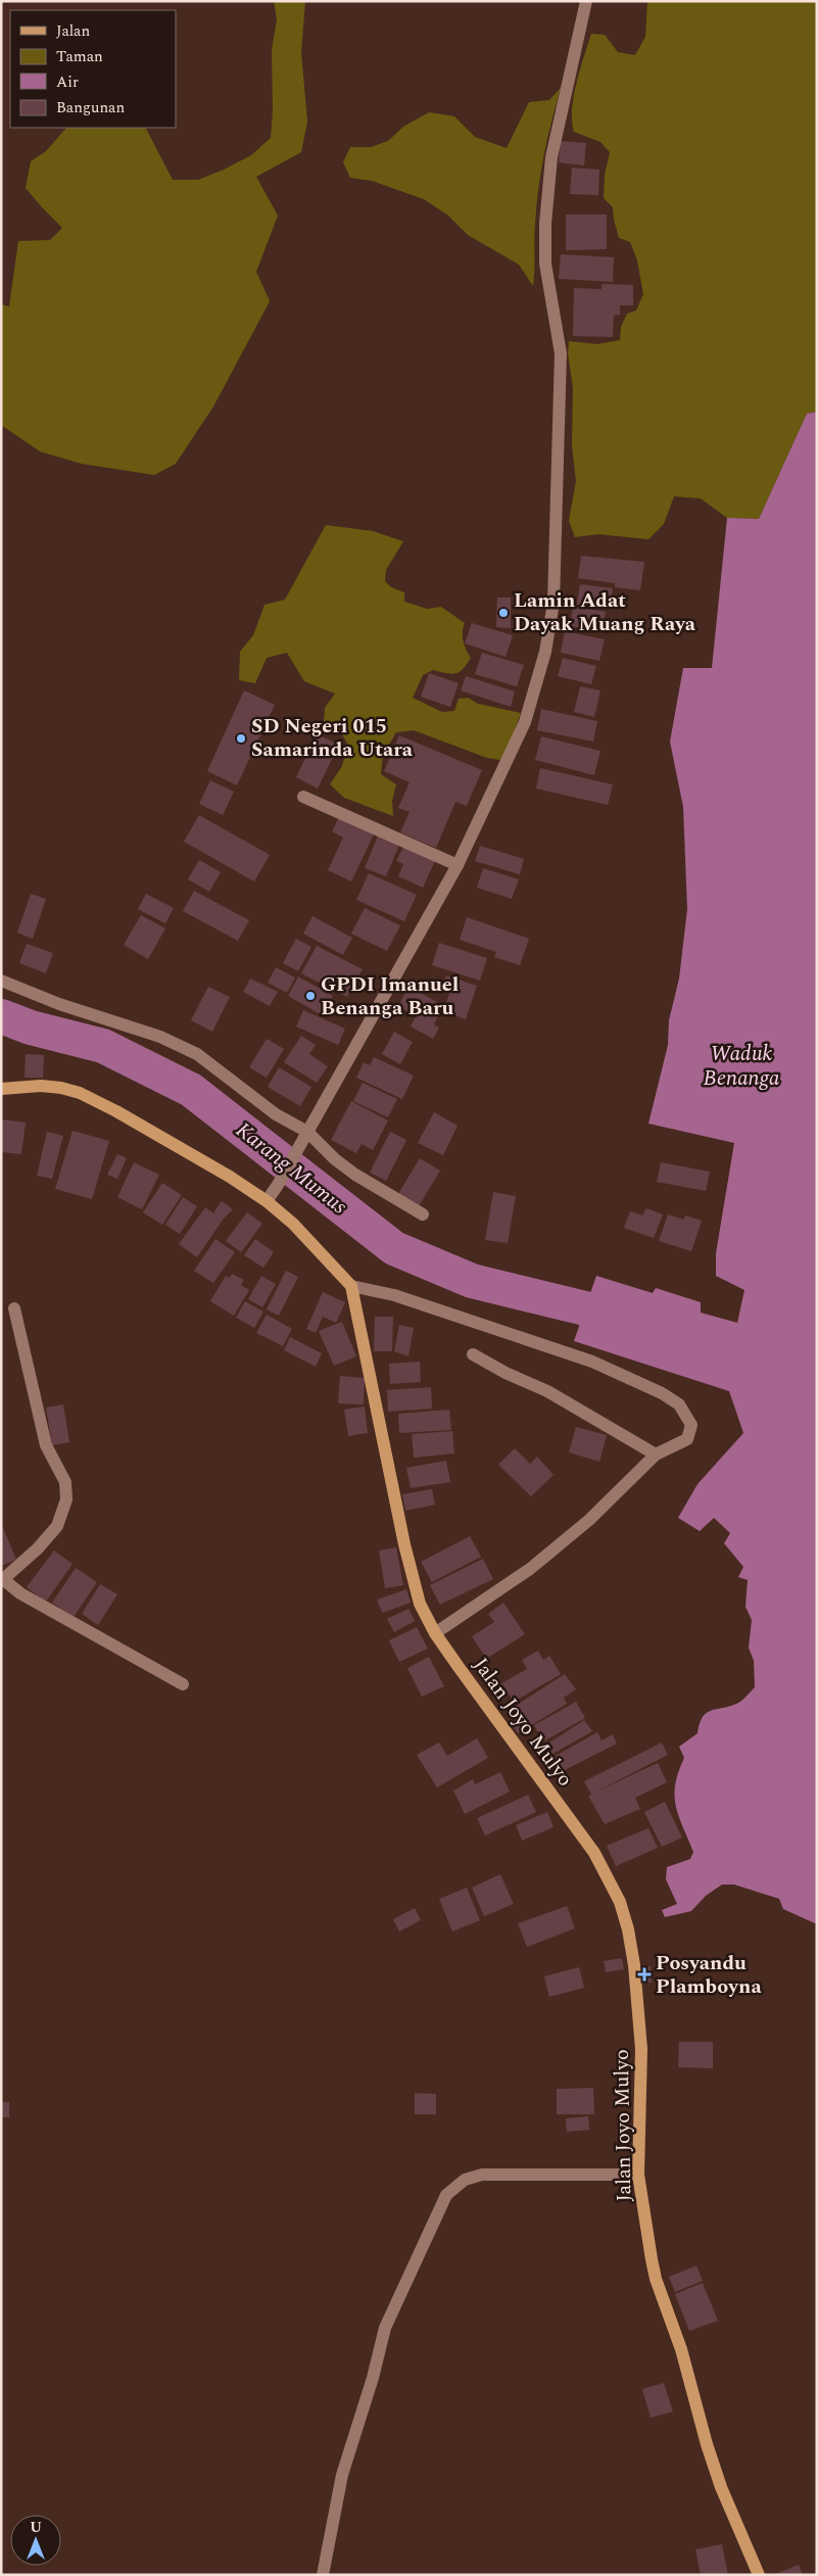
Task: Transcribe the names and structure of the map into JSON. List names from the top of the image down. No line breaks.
{"streets":{"main road":["Jalan Joyo Mulyo"]},"water":["Waduk Benanga","Karang Mumus"],"places":{"other":["Lamin Adat Dayak Muang Raya","SD Negeri 015 Samarinda Utara","GPDI Imanuel Benanga Baru"],"health":["Posyandu Plamboyna"]},"legend":["Jalan","Taman","Air","Bangunan"],"north":"top"}
